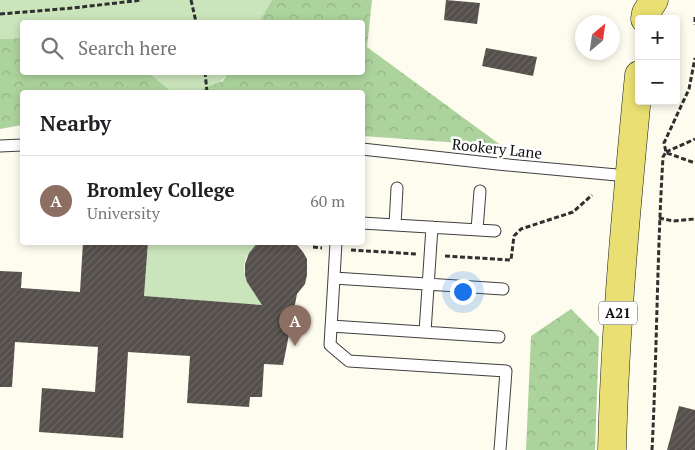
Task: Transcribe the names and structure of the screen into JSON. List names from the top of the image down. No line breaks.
{"streets":{"main road":["A21"],"lane":["Rookery Lane"]},"crossings":[["Rookery Lane","A21"]],"north":"top right","page":{"map_buttons":["+","−"],"search":"Search here","heading":"Nearby","list":[{"mark":"A","name":"Bromley College","note":"University","value":"60 m"}],"pins":"A"}}
